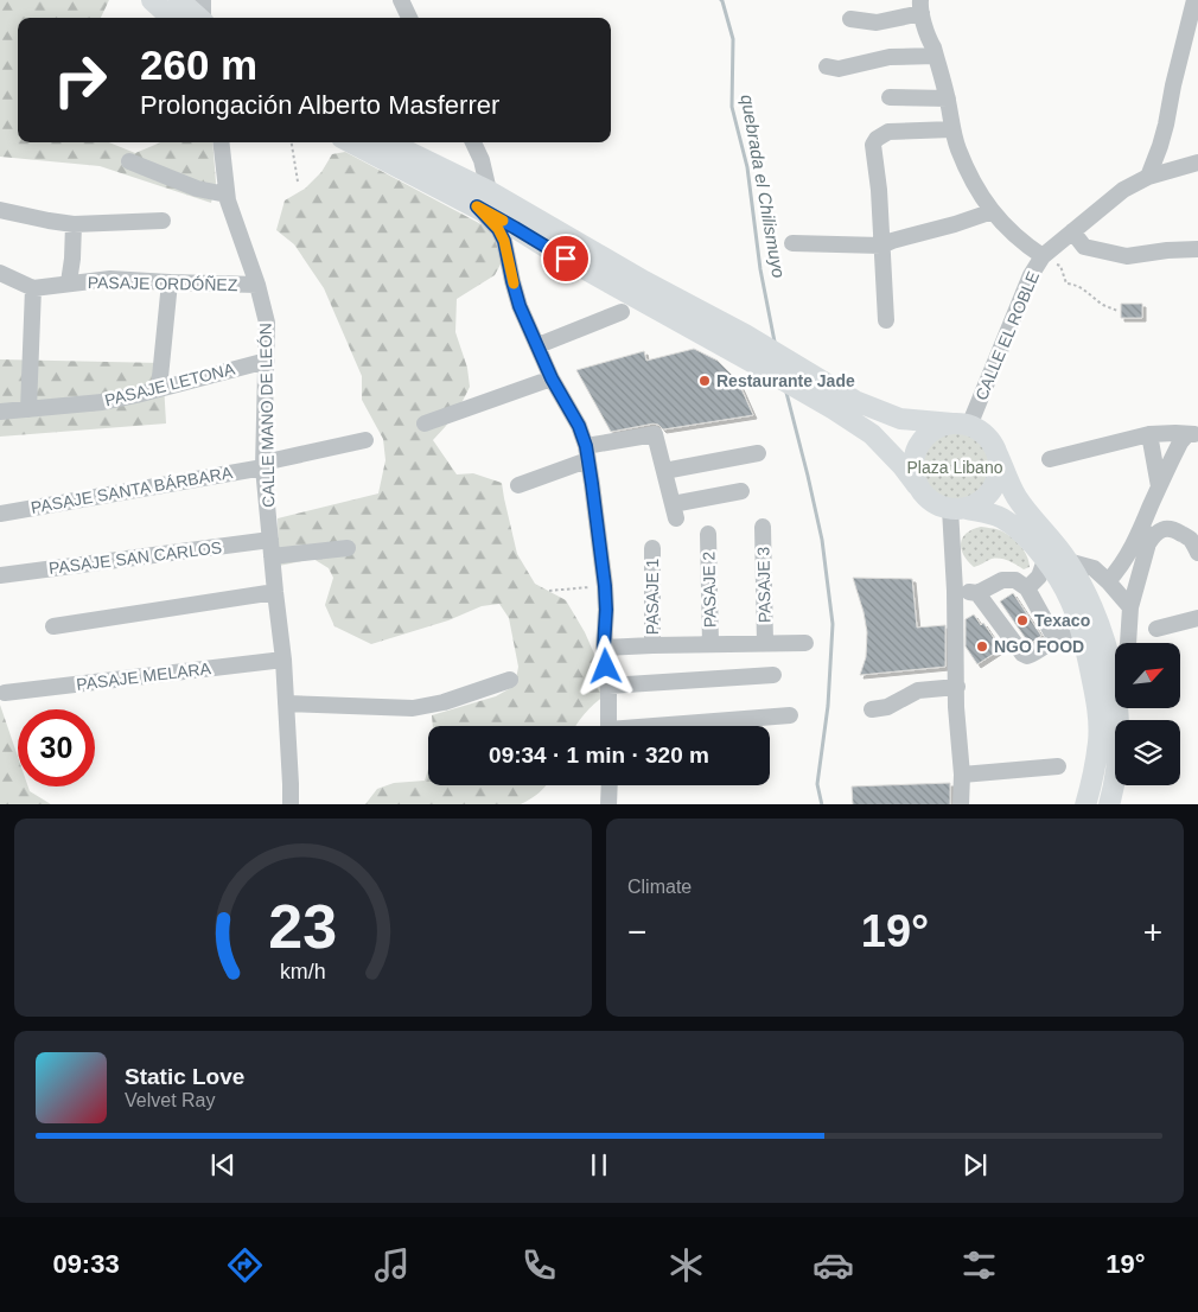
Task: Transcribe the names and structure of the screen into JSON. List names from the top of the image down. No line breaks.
{"streets":{"street":["PASAJE ORDÓÑEZ","CALLE EL ROBLE","PASAJE LETONA","CALLE MANO DE LEÓN","PASAJE SANTA BÁRBARA","PASAJE SAN CARLOS","PASAJE 3","PASAJE 2","PASAJE 1","PASAJE MELARA"]},"crossings":[["PASAJE ORDÓÑEZ","CALLE MANO DE LEÓN"],["PASAJE LETONA","CALLE MANO DE LEÓN"],["CALLE MANO DE LEÓN","PASAJE SANTA BÁRBARA"],["CALLE MANO DE LEÓN","PASAJE SAN CARLOS"],["CALLE MANO DE LEÓN","PASAJE MELARA"]],"water":["quebrada el Chilismuyo"],"parks":["Plaza Libano"],"places":["Restaurante Jade","Texaco","NGO FOOD"],"north":"top right","page":{"turn":["260 m","Prolongación Alberto Masferrer"],"limit":"30","trip":"09:34 · 1 min · 320 m","tile":"Climate","heat":["−","19°","+"],"song":["Static Love","Velvet Ray"],"tabs":["09:33","19°"],"gauge":["23","km/h"]}}
